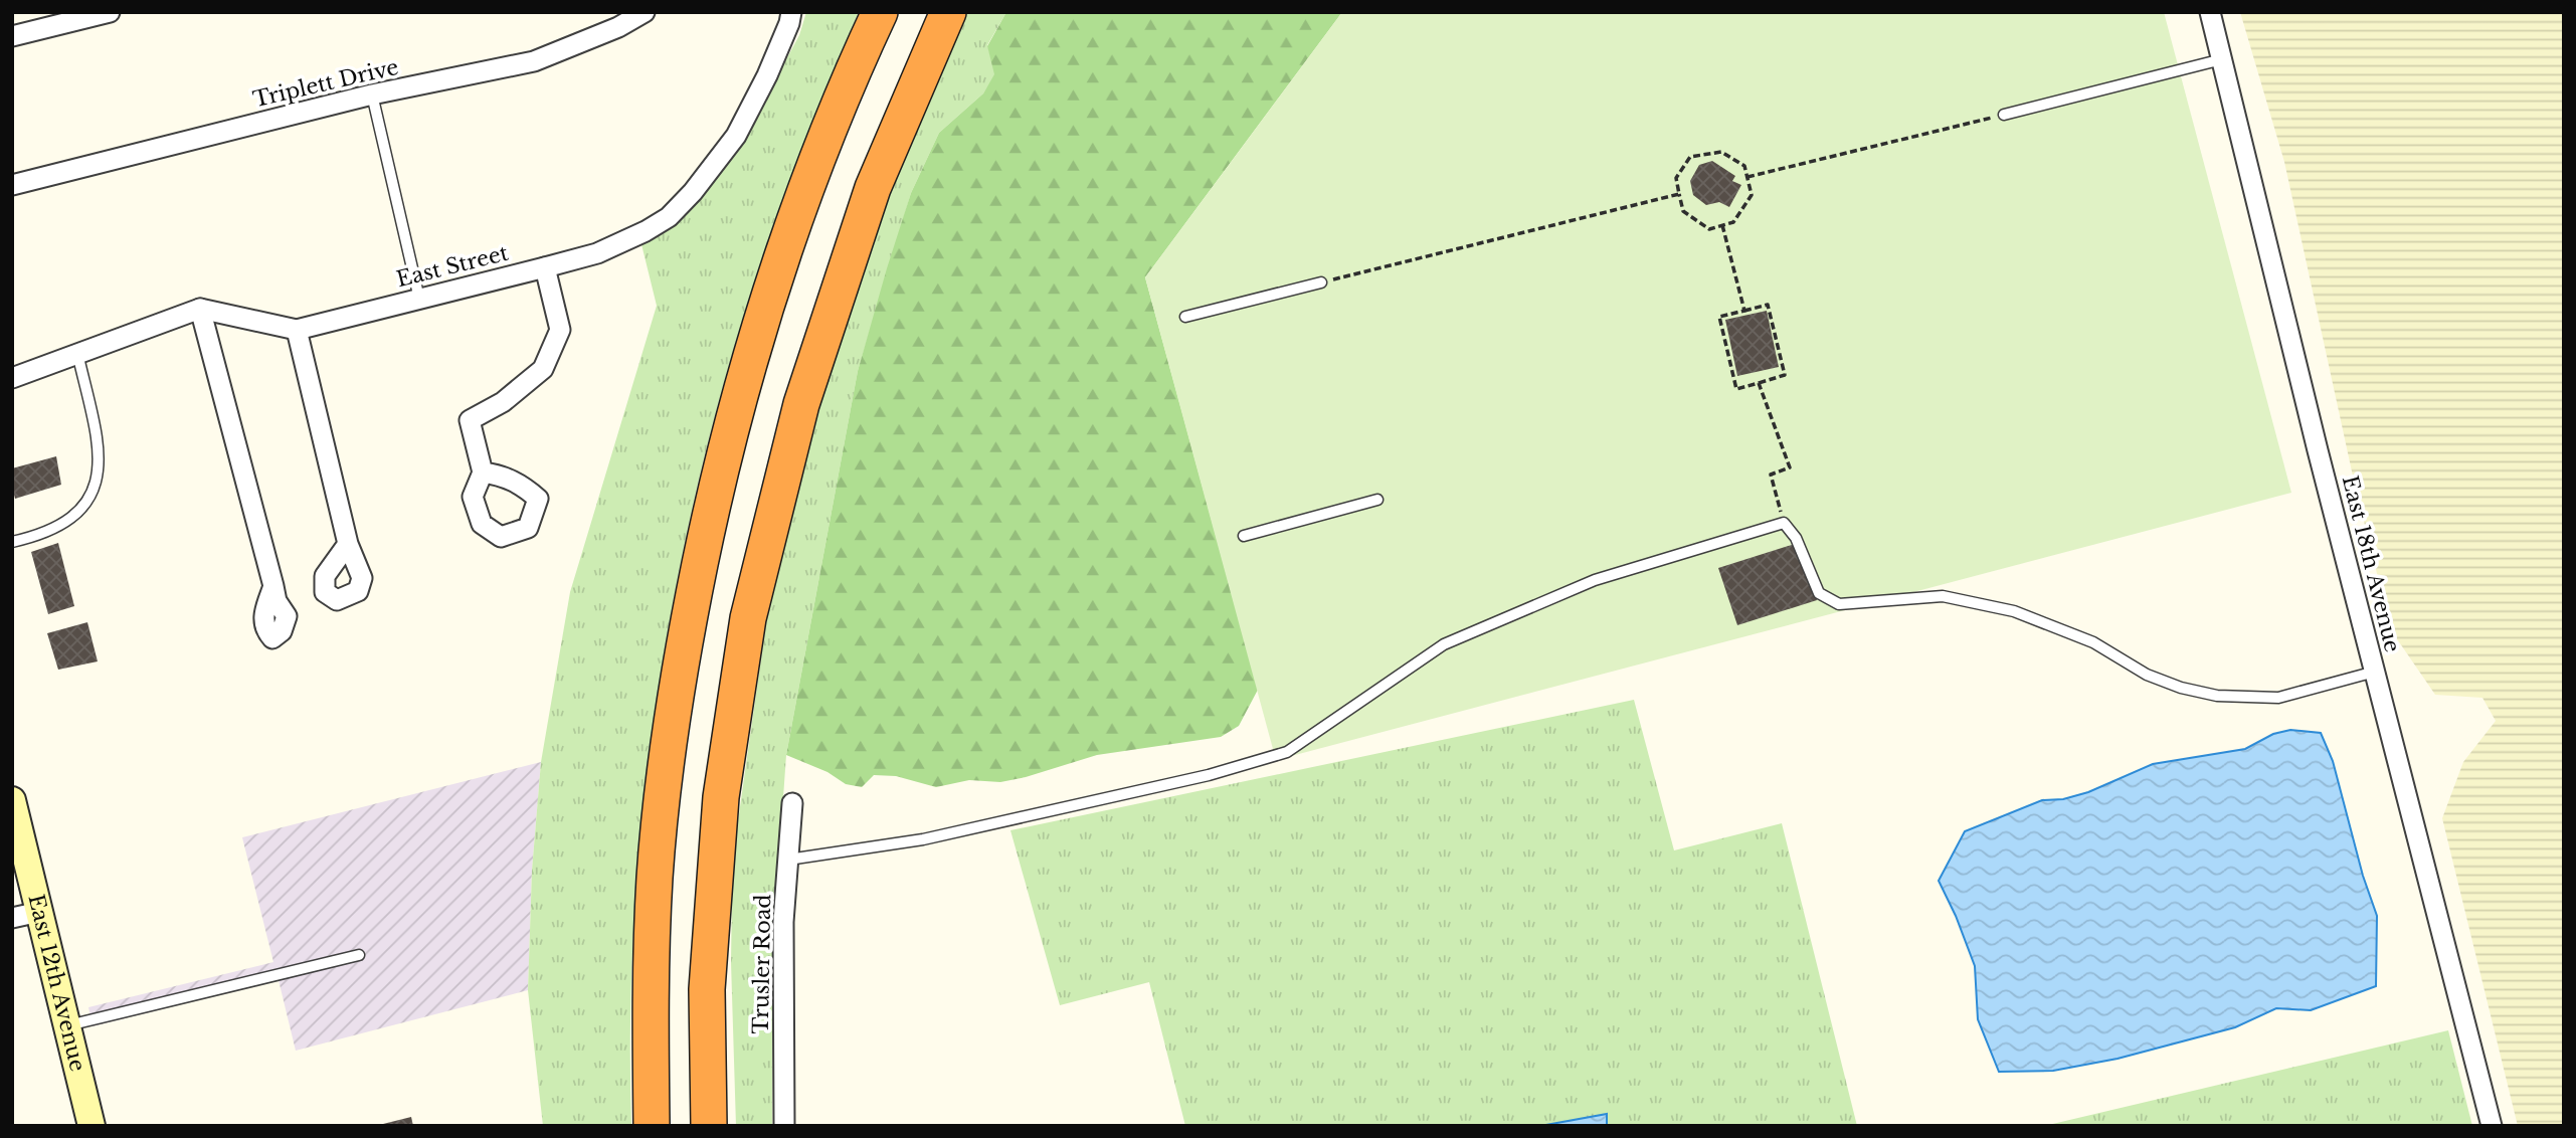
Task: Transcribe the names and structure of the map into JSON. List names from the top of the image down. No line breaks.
{"streets":{"main road":["East 12th Avenue"],"street":["Triplett Drive","East Street","East 18th Avenue","Trusler Road"]}}
